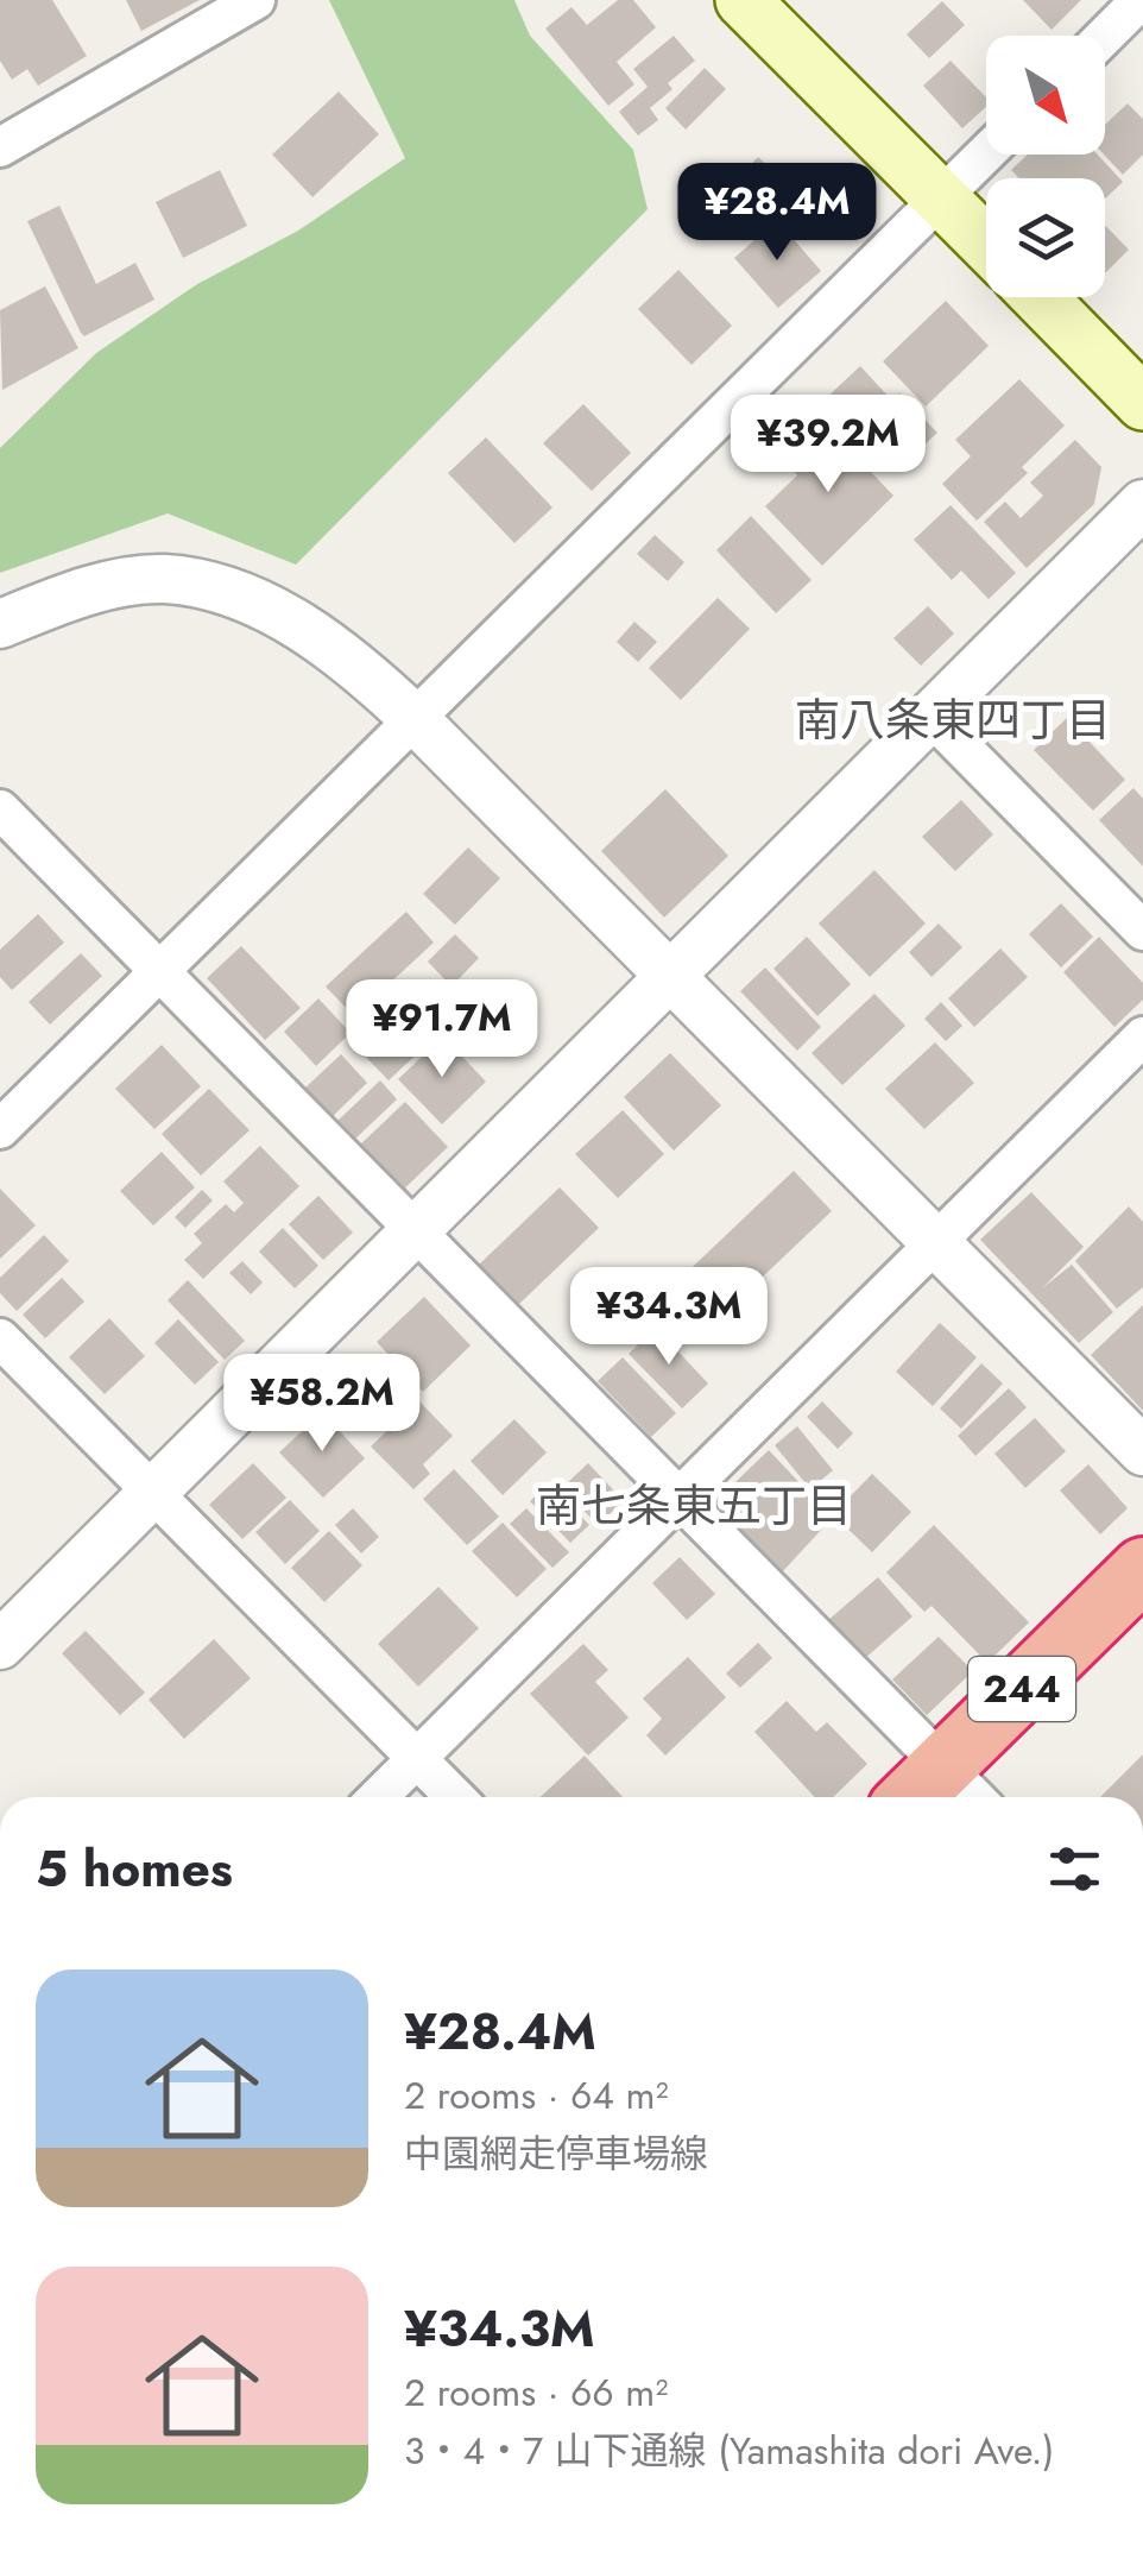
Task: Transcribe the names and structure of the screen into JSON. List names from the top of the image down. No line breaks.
{"streets":{"highway":["244"]},"districts":["南八条東四丁目","南七条東五丁目"],"north":"bottom right","page":{"price":["¥28.4M","¥39.2M","¥91.7M","¥34.3M","¥58.2M"],"heading":"5 homes","list":[{"name":"¥28.4M","note":"2 rooms · 64 m² · 中園網走停車場線"},{"name":"¥34.3M","note":"2 rooms · 66 m² · 3・4・7 山下通線 (Yamashita dori Ave.)"}]}}
